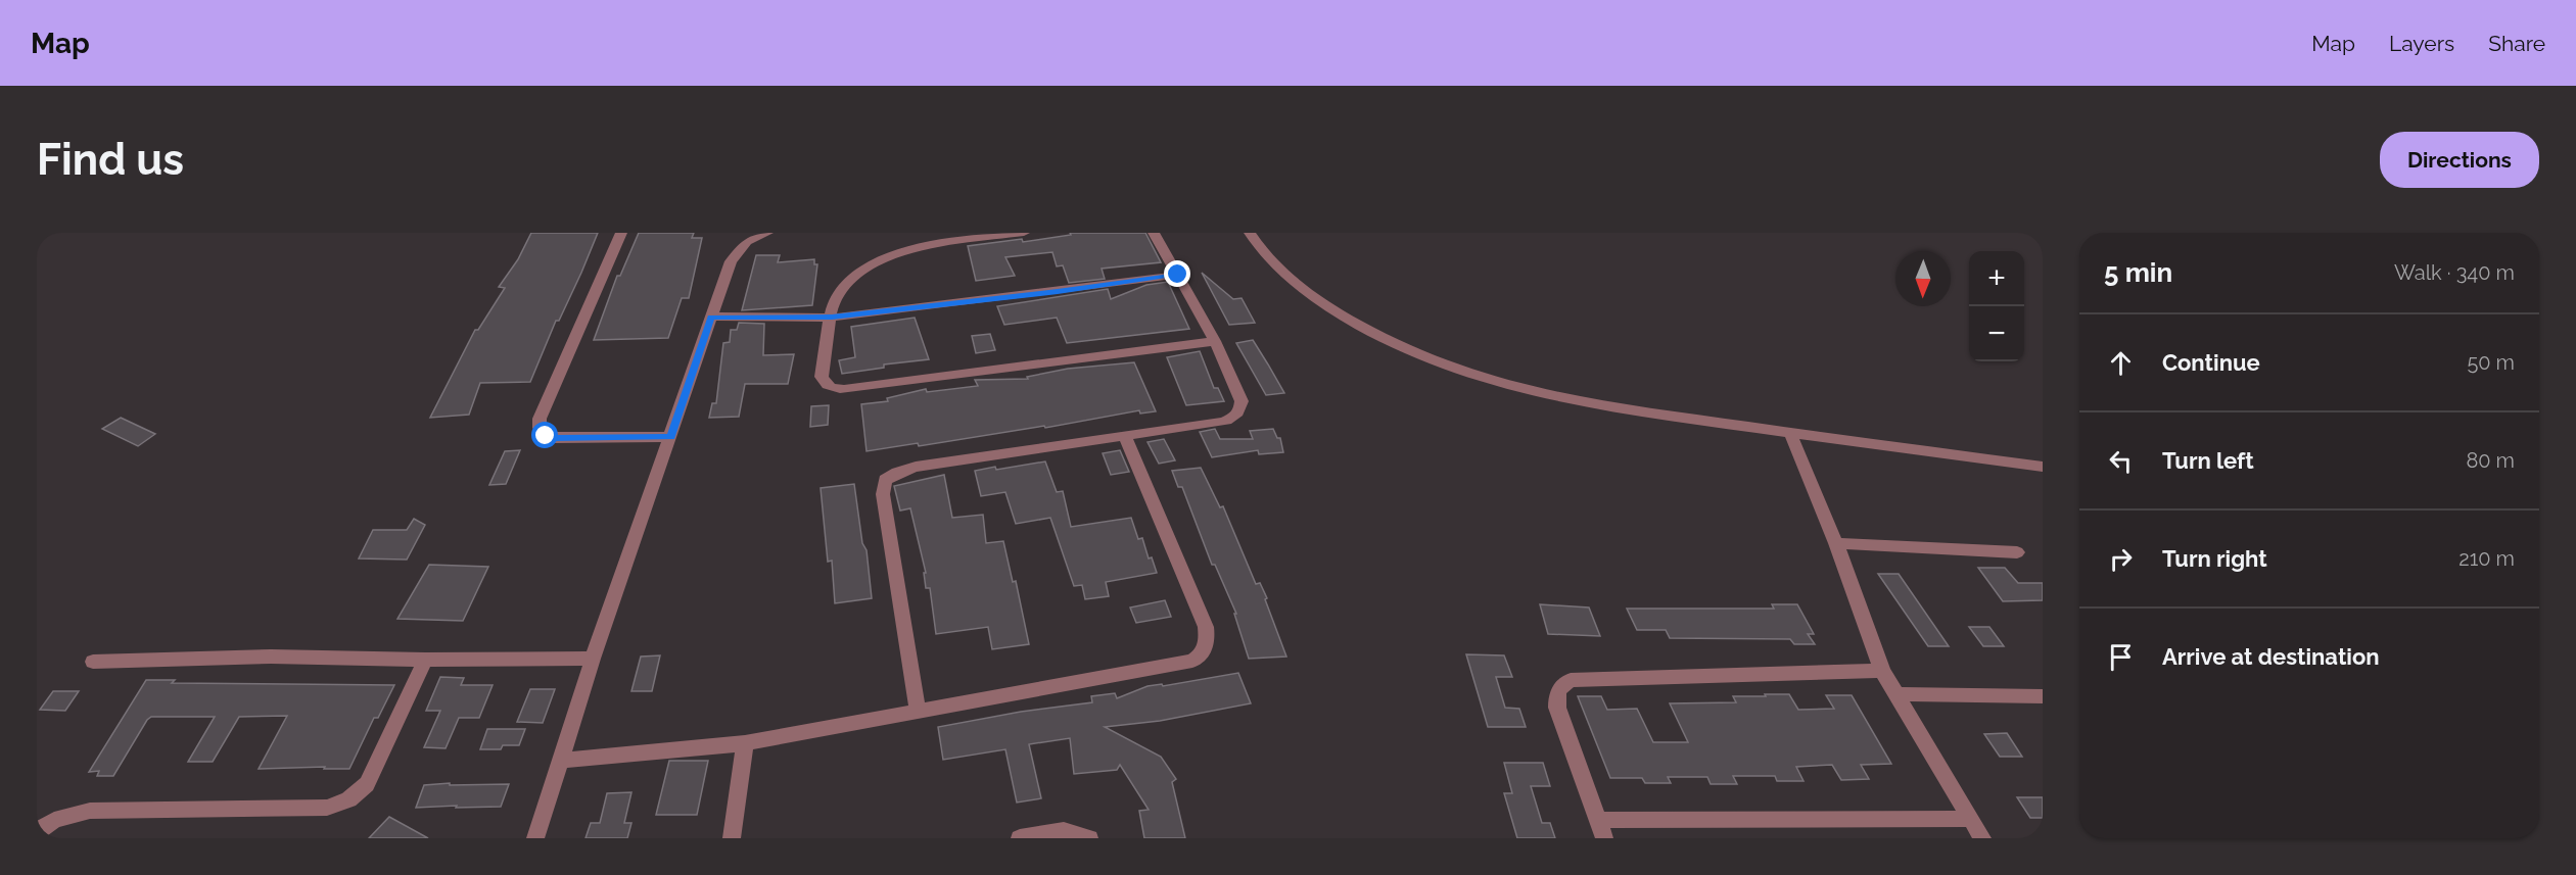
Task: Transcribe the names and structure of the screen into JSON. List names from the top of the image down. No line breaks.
{"north":"bottom","page":{"header":"Map","nav":["Map","Layers","Share"],"buttons":"Directions","title":"Find us","heading":["5 min","Walk · 340 m"],"map_buttons":["+","−"],"list":[["Continue","50 m"],["Turn left","80 m"],["Turn right","210 m"],"Arrive at destination"]}}
